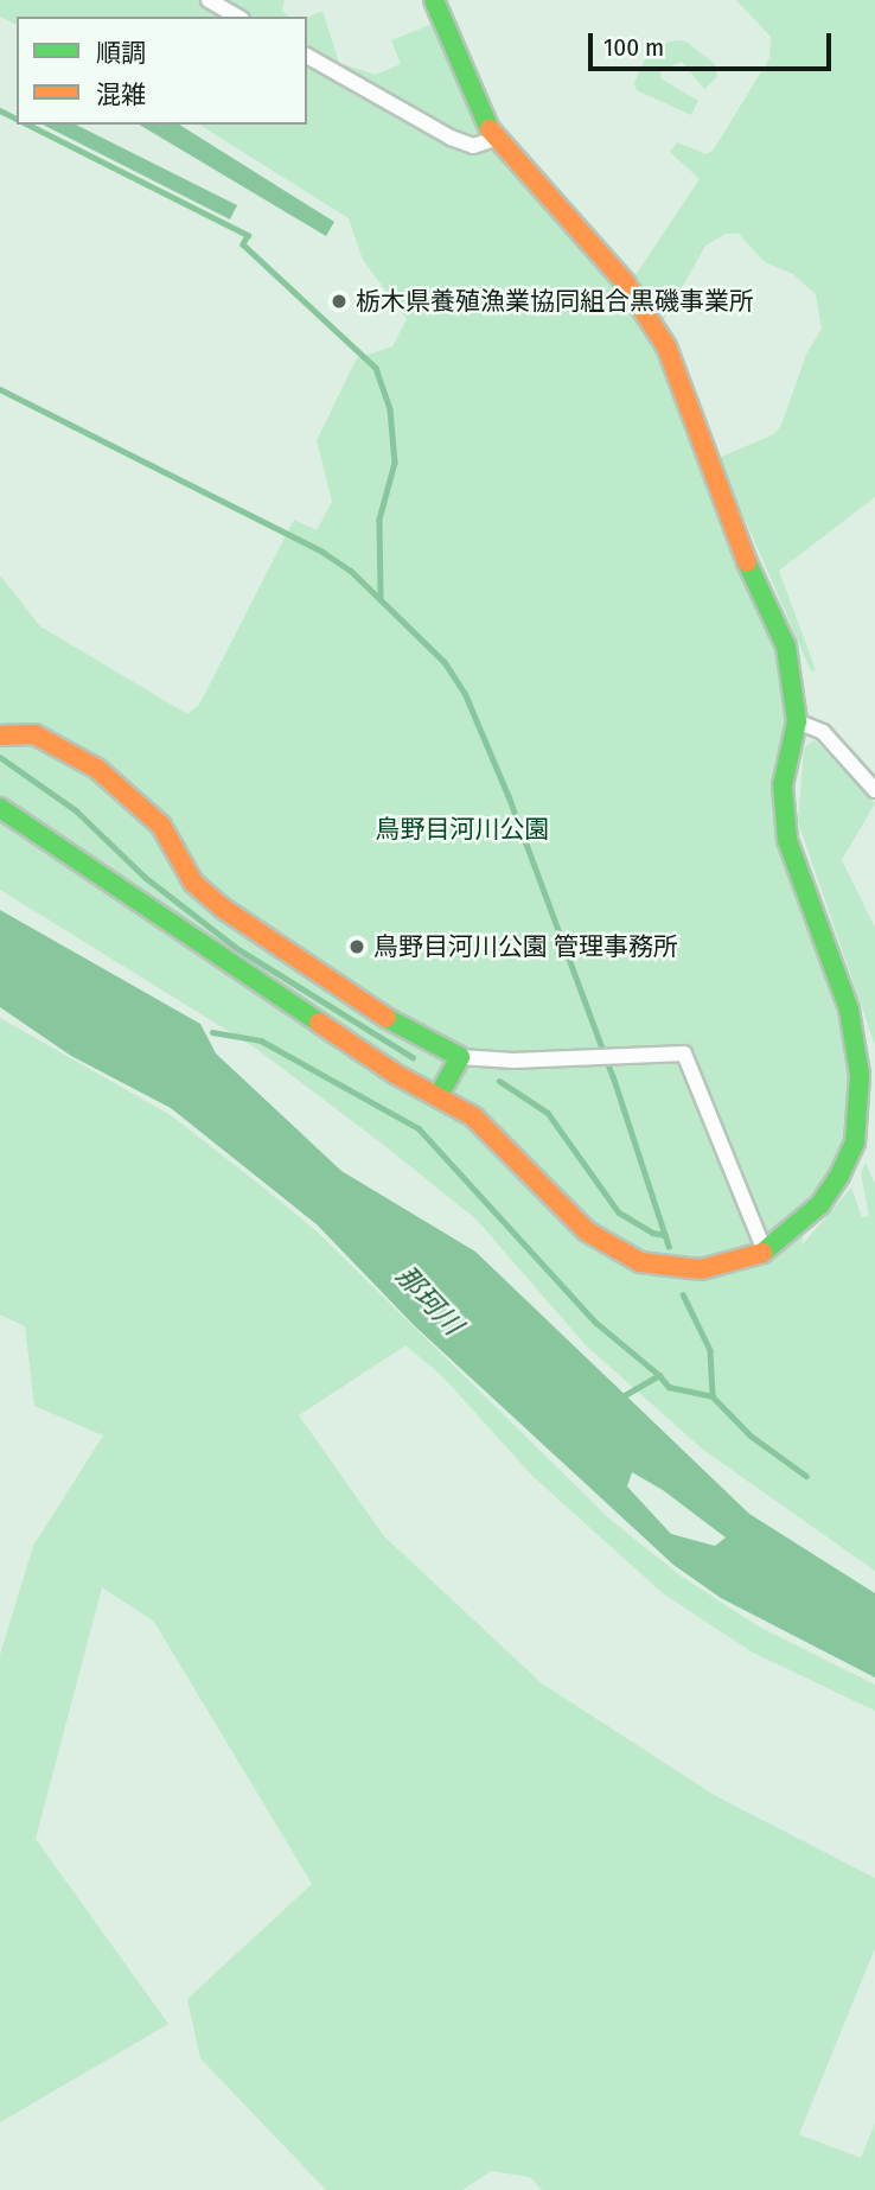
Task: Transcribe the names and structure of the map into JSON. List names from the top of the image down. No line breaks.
{"water":["那珂川"],"parks":["鳥野目河川公園"],"places":["栃木県養殖漁業協同組合黒磯事業所","鳥野目河川公園 管理事務所"],"legend":["順調","混雑"],"scale_bar":"100 m"}
